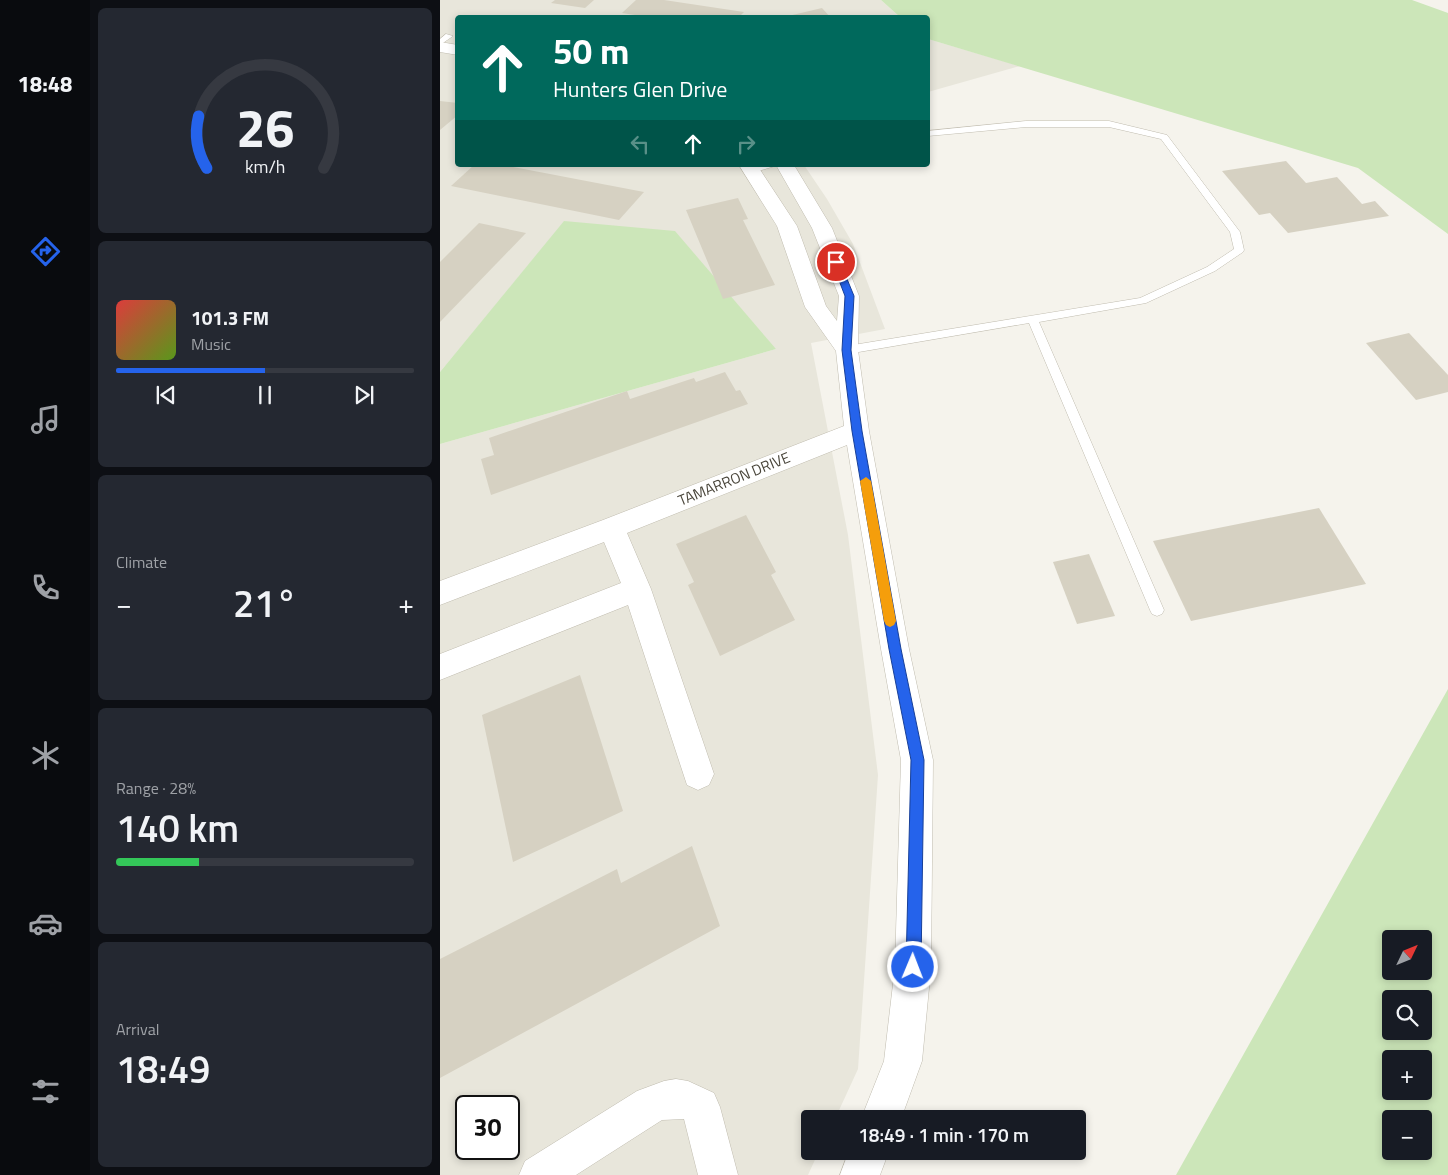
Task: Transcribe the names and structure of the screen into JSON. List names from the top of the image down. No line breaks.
{"streets":{"street":["TAMARRON DRIVE"]},"north":"top right","page":{"tabs":"18:48","turn":["50 m","Hunters Glen Drive"],"song":["101.3 FM","Music"],"tile":["Climate",["Range · 28%","140 km"],["Arrival","18:49"]],"heat":["−","21°","+"],"map_buttons":["+","−"],"limit":"30","trip":"18:49 · 1 min · 170 m","gauge":["26","km/h"]}}
